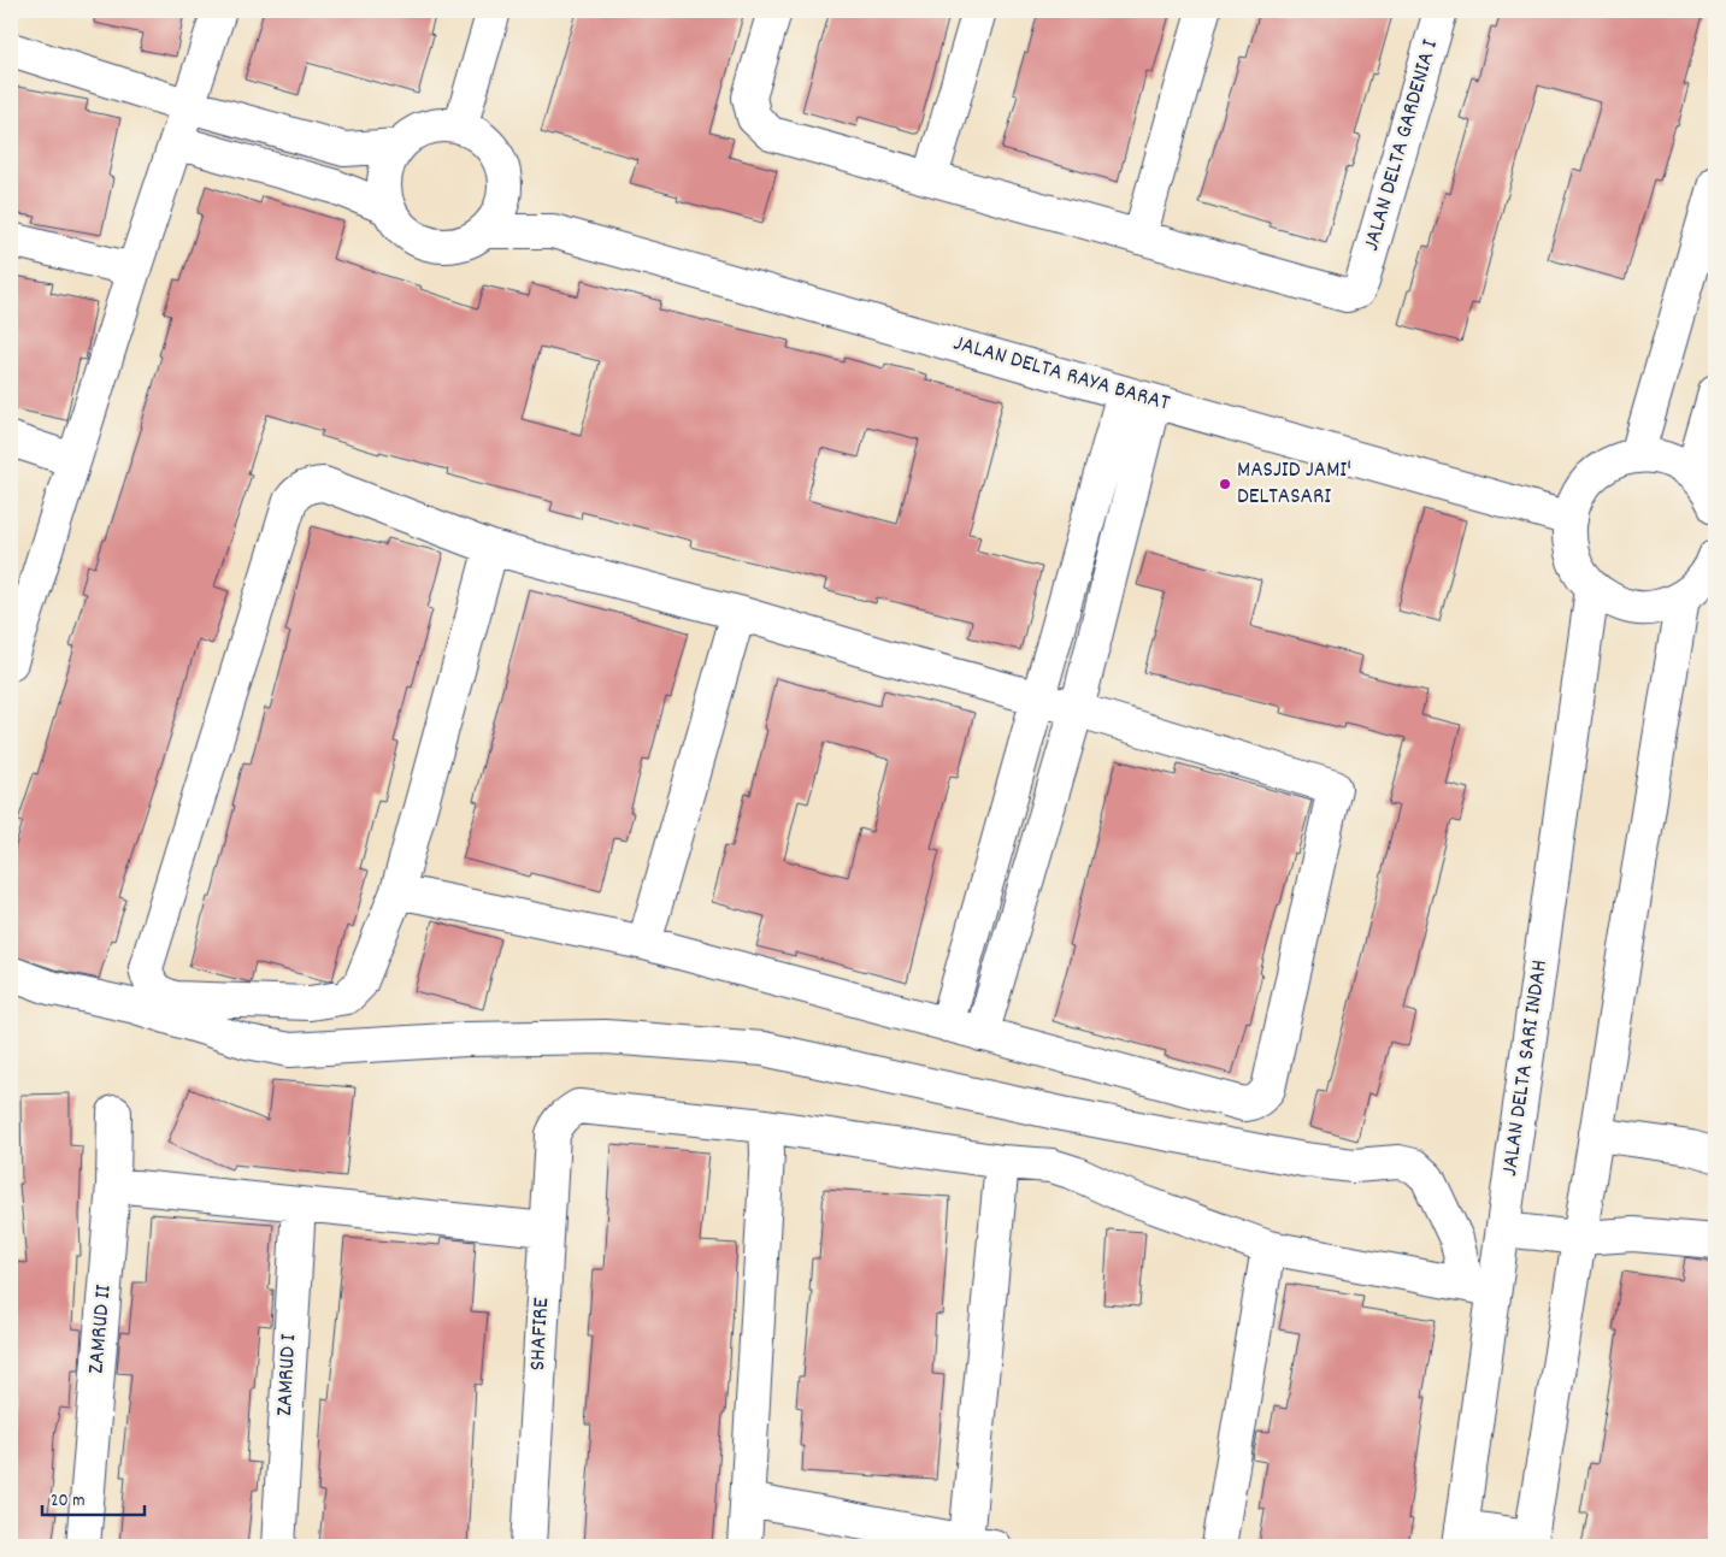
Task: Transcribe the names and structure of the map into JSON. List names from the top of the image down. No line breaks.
{"streets":{"street":["JALAN DELTA GARDENIA I","JALAN DELTA RAYA BARAT","JALAN DELTA SARI INDAH","ZAMRUD II","SHAFIRE","ZAMRUD I"]},"places":["MASJID JAMI' DELTASARI"],"scale_bar":"20 m"}
